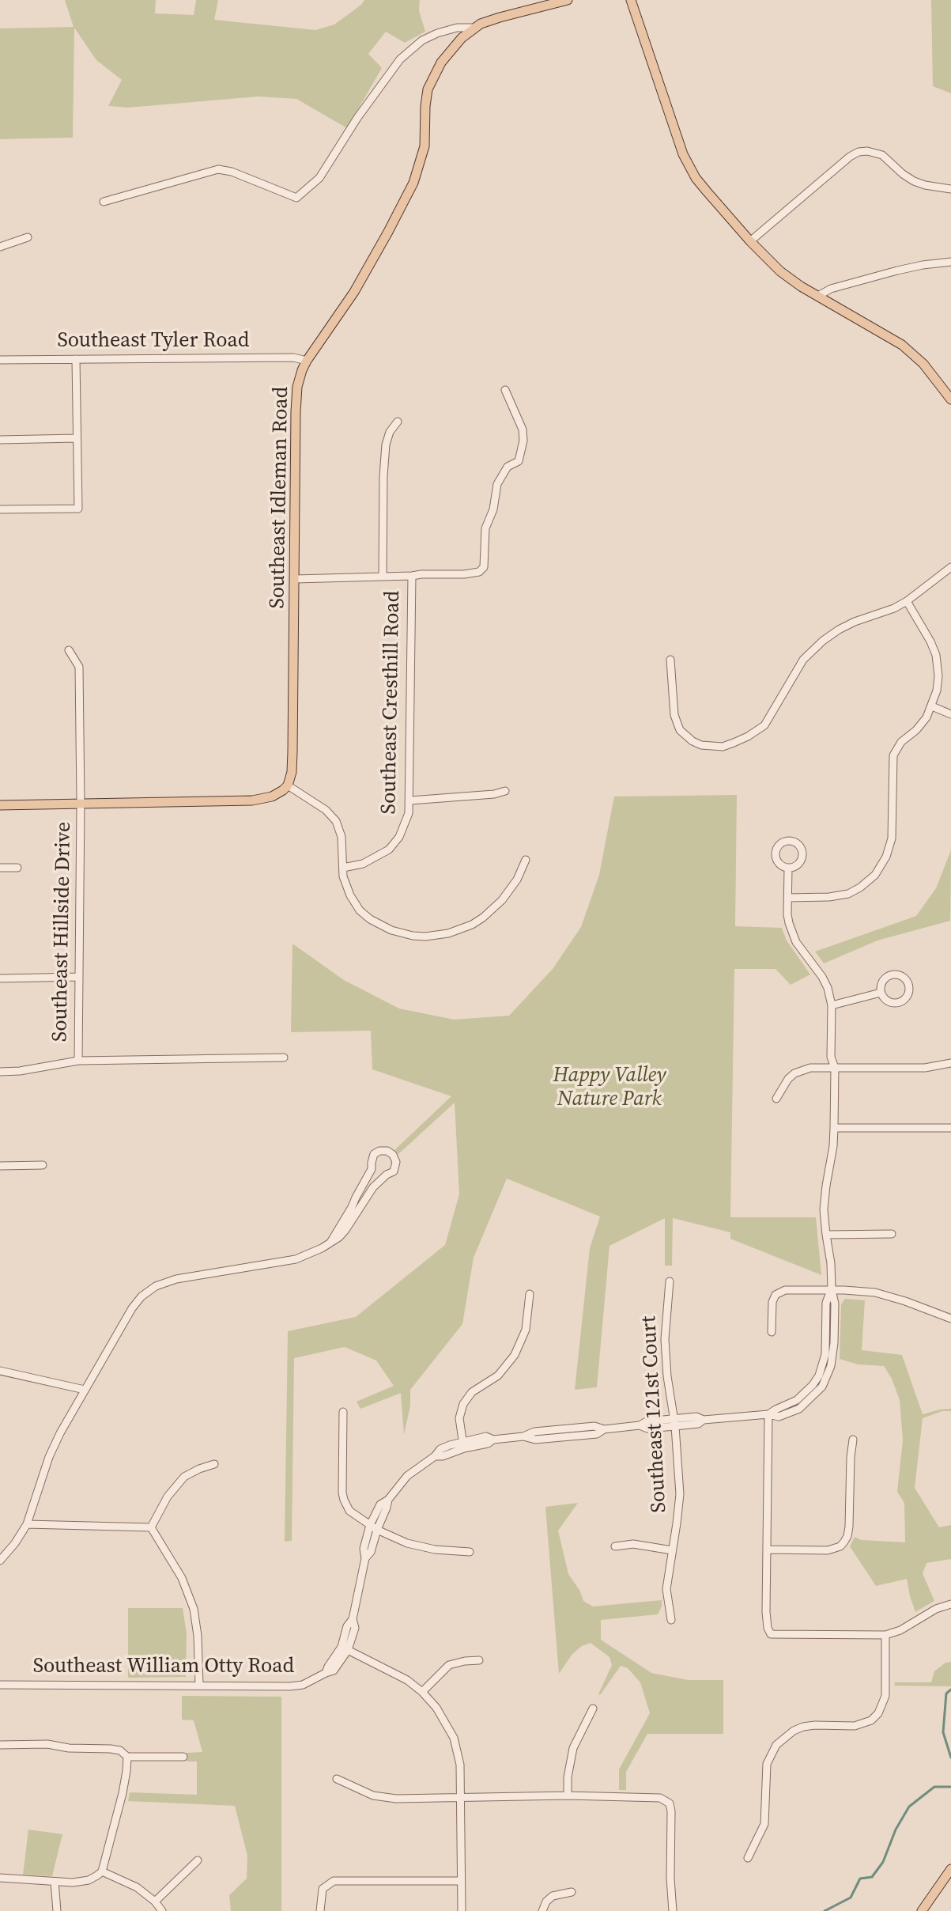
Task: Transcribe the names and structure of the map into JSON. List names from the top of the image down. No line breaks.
{"streets":{"main road":["Southeast Idleman Road"],"street":["Southeast Tyler Road","Southeast Cresthill Road","Southeast Hillside Drive","Southeast 121st Court","Southeast William Otty Road"]},"crossings":[["Southeast Tyler Road","Southeast Idleman Road"]],"parks":["Happy Valley Nature Park"]}
